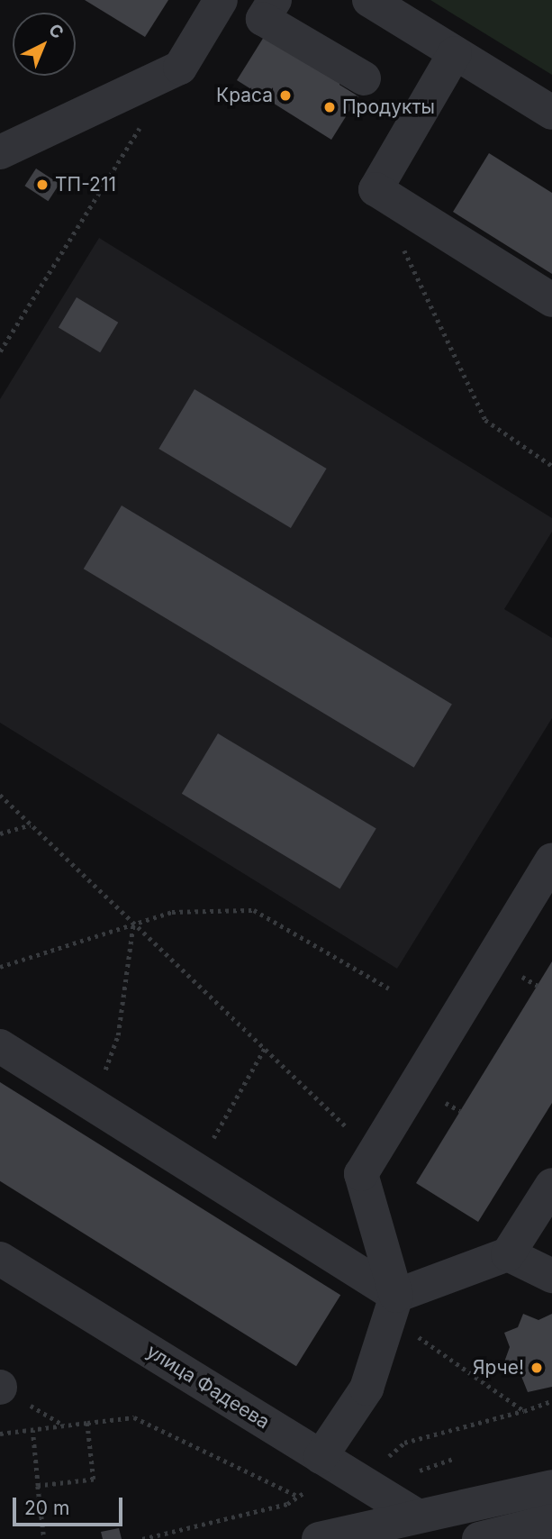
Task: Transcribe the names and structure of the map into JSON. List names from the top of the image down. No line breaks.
{"streets":{"street":["улица Фадеева"]},"places":["Краса","Продукты","ТП-211","Ярче!"],"scale_bar":"20 m","north":"top right"}
